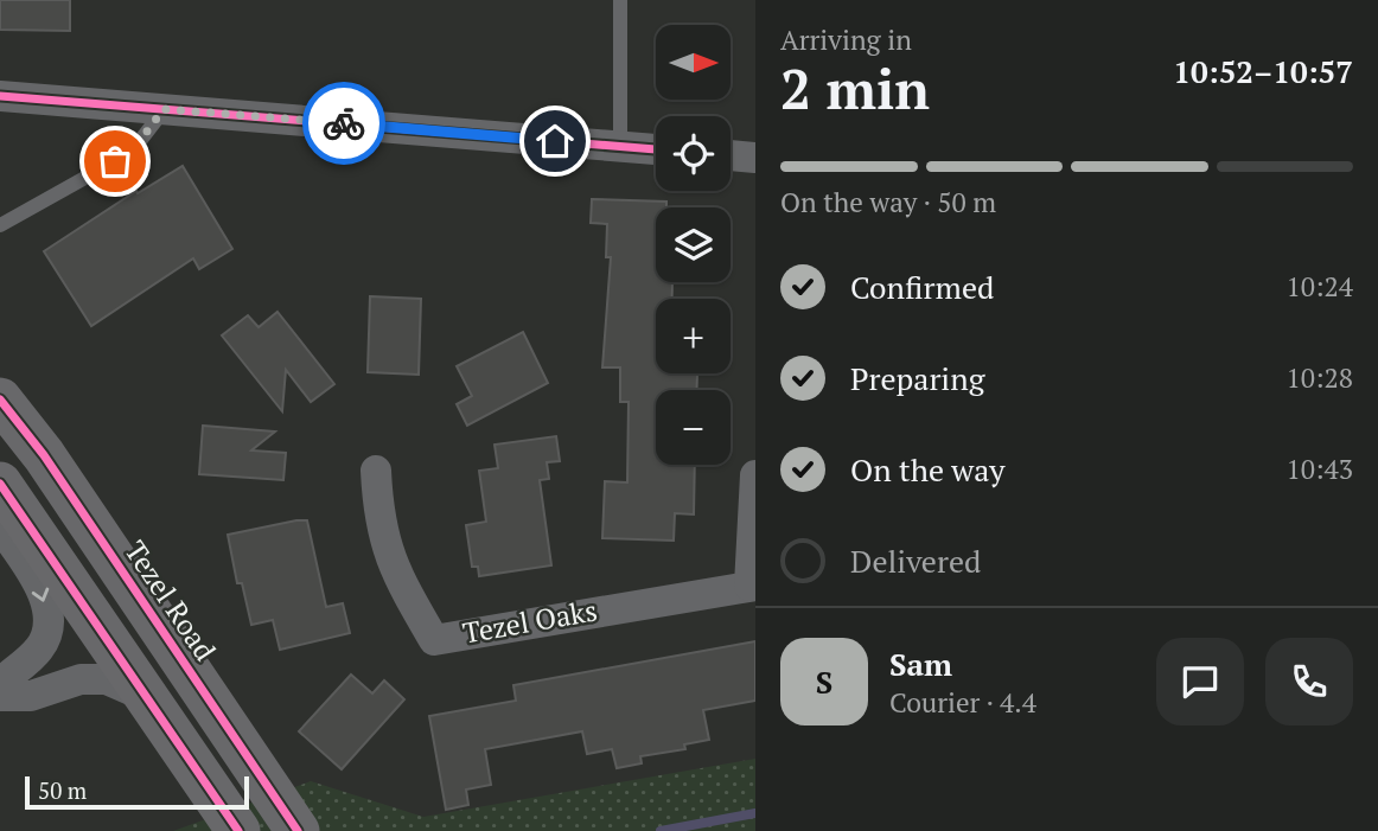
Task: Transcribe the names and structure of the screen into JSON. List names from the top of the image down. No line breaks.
{"streets":{"main road":["Tezel Road"],"street":["Tezel Oaks"]},"scale_bar":"50 m","north":"right","page":{"heading":["2 min","Arriving in","10:52–10:57"],"panel":["Sam","Courier · 4.4"],"map_buttons":["+","−"],"bar":"On the way · 50 m","list":[["Confirmed","10:24"],["Preparing","10:28"],["On the way","10:43"],"Delivered"],"round":"S","scale":"50 m"}}
